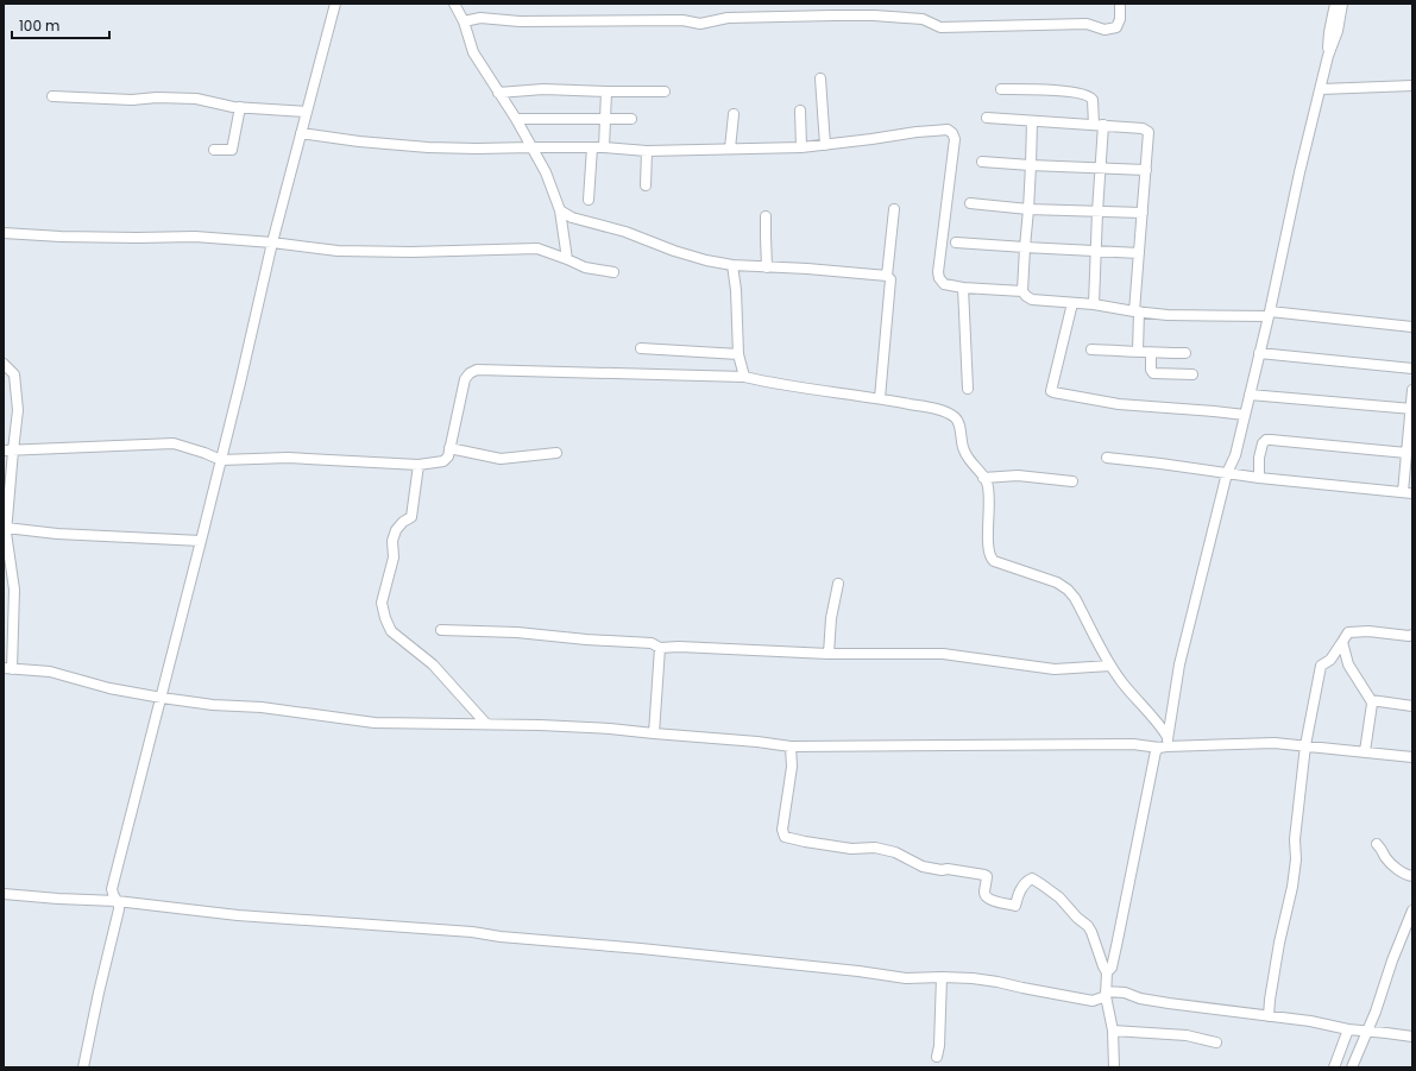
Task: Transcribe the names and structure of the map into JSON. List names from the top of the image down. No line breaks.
{"scale_bar":"100 m"}
